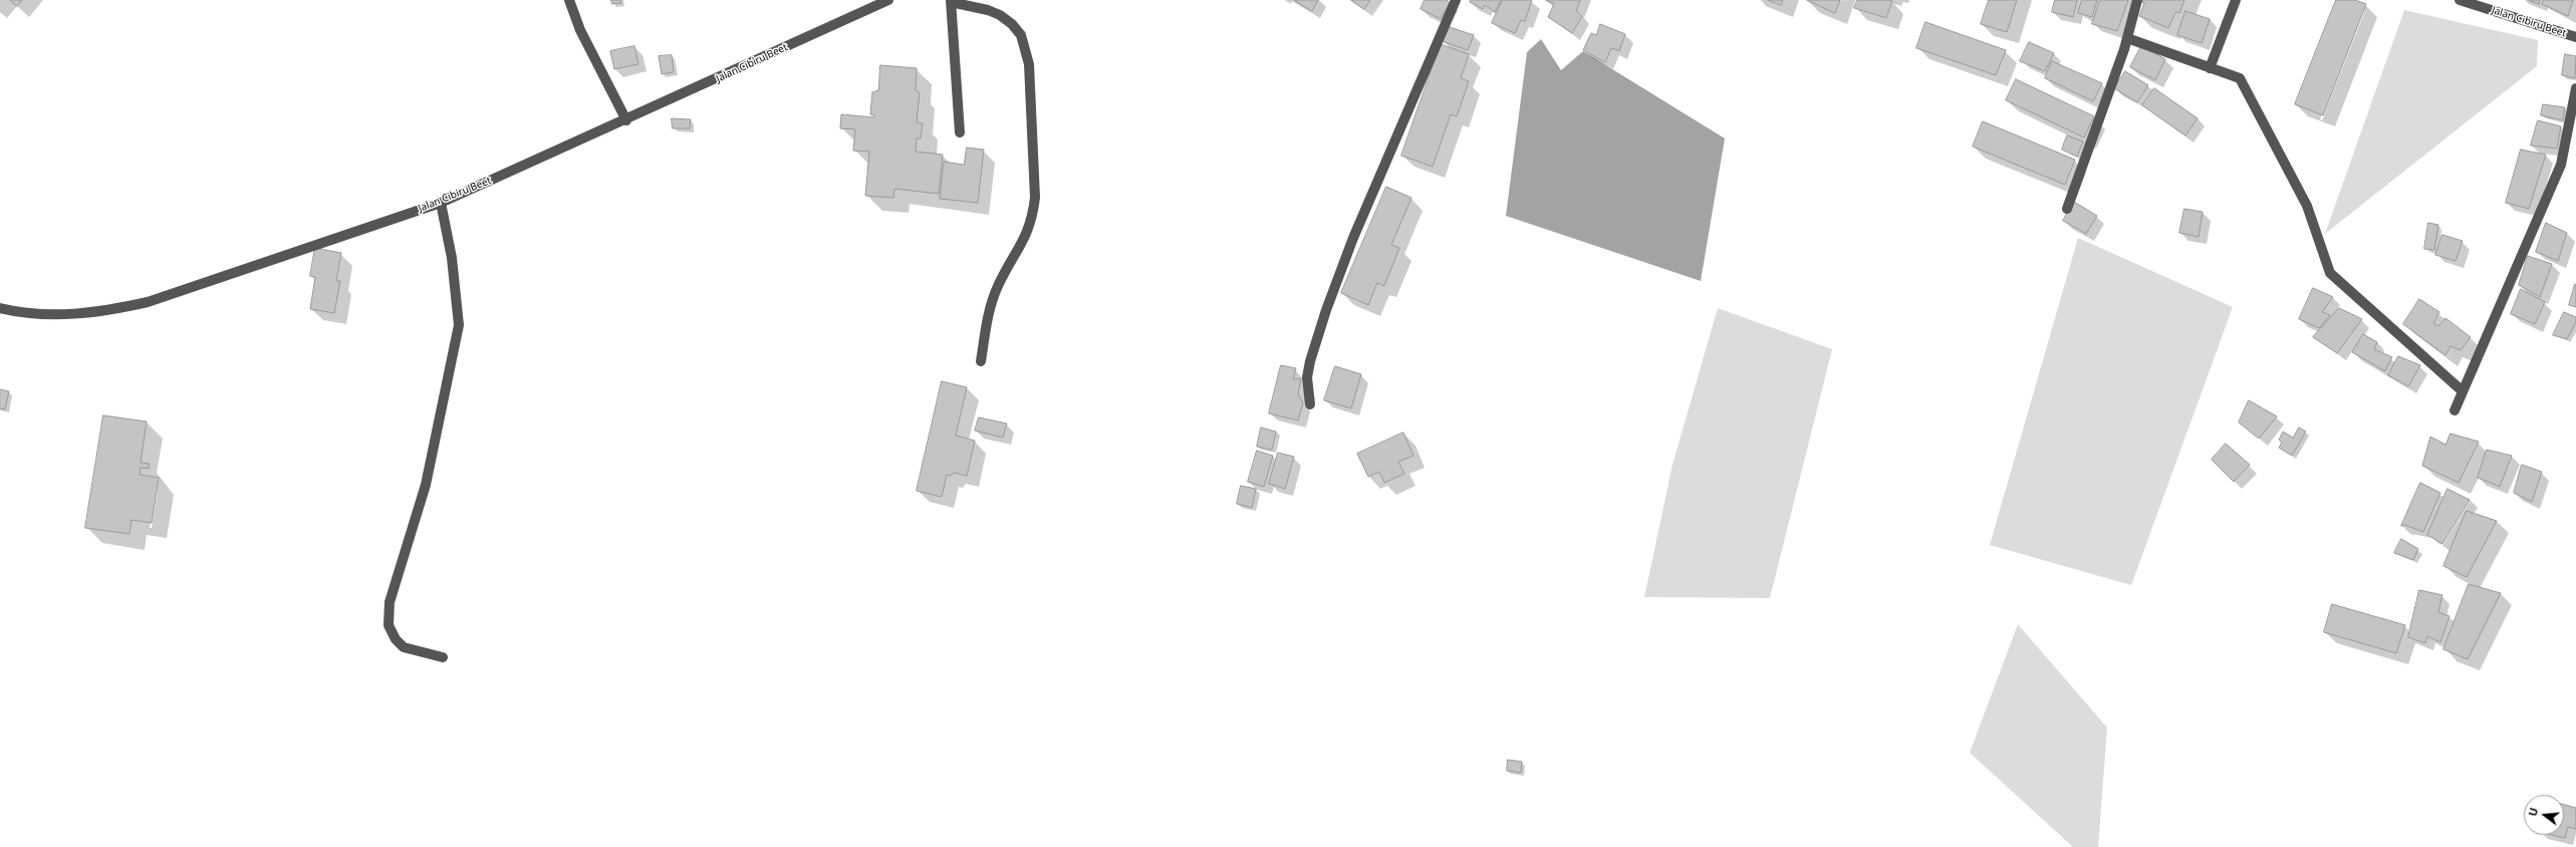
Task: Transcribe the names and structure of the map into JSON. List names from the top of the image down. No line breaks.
{"streets":{"street":["Jalan Cibiru Beet"]},"north":"left"}
